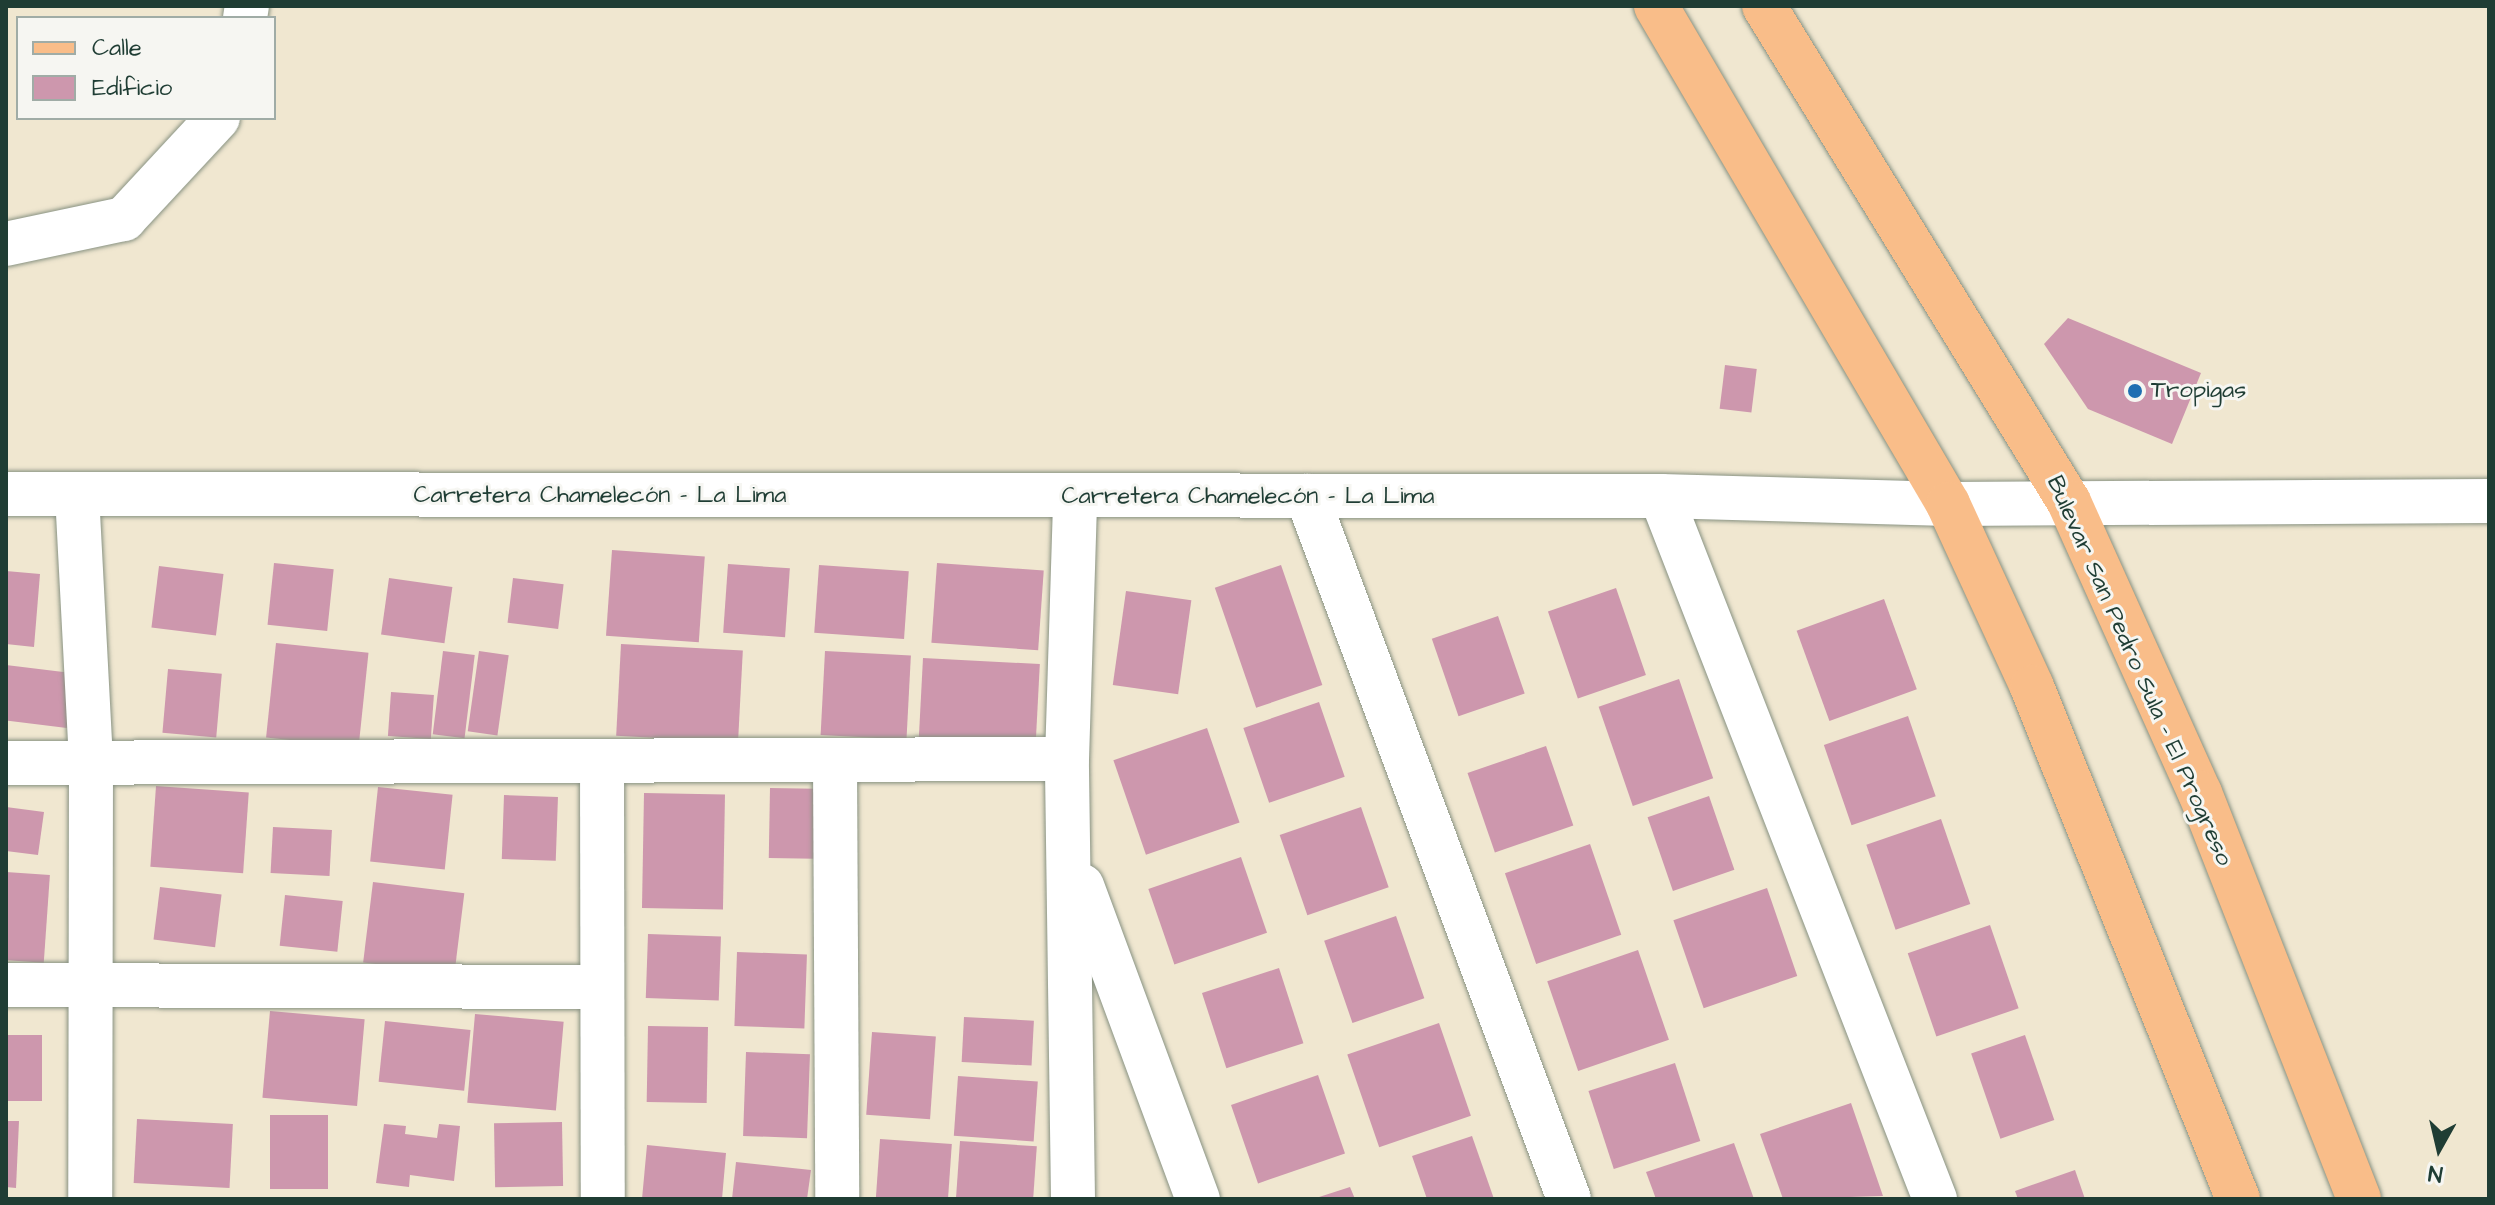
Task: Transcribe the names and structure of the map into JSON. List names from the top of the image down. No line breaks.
{"streets":{"main road":["Bulevar San Pedro Sula - El Progreso"],"street":["Carretera Chamelecón - La Lima"]},"crossings":[["Carretera Chamelecón - La Lima","Bulevar San Pedro Sula - El Progreso"]],"places":["Tropigas"],"legend":["Calle","Edificio"],"north":"bottom"}
